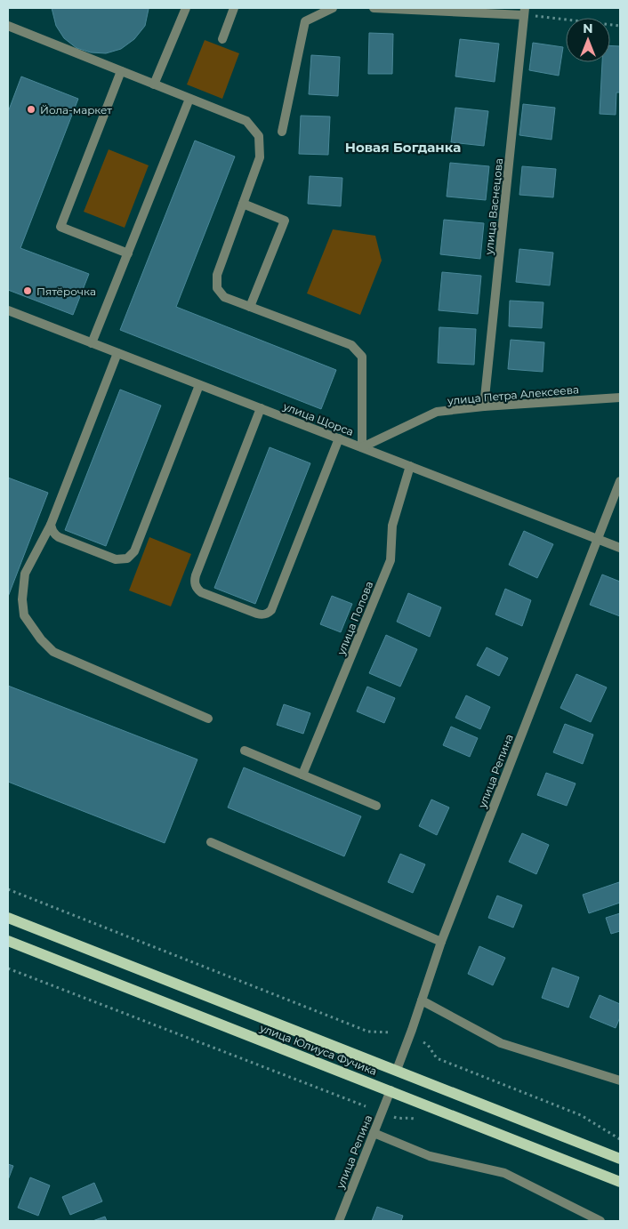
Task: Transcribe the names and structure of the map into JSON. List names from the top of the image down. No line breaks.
{"streets":{"main road":["улица Юлиуса Фучика"],"street":["улица Васнецова","улица Петра Алексеева","улица Щорса","улица Попова","улица Репина"]},"crossings":[["улица Васнецова","улица Петра Алексеева"],["улица Петра Алексеева","улица Щорса"],["улица Щорса","улица Попова"],["улица Щорса","улица Репина"],["улица Репина","улица Юлиуса Фучика"]],"districts":["Новая Богданка"],"places":["Йола-маркет","Пятёрочка"],"north":"top"}
